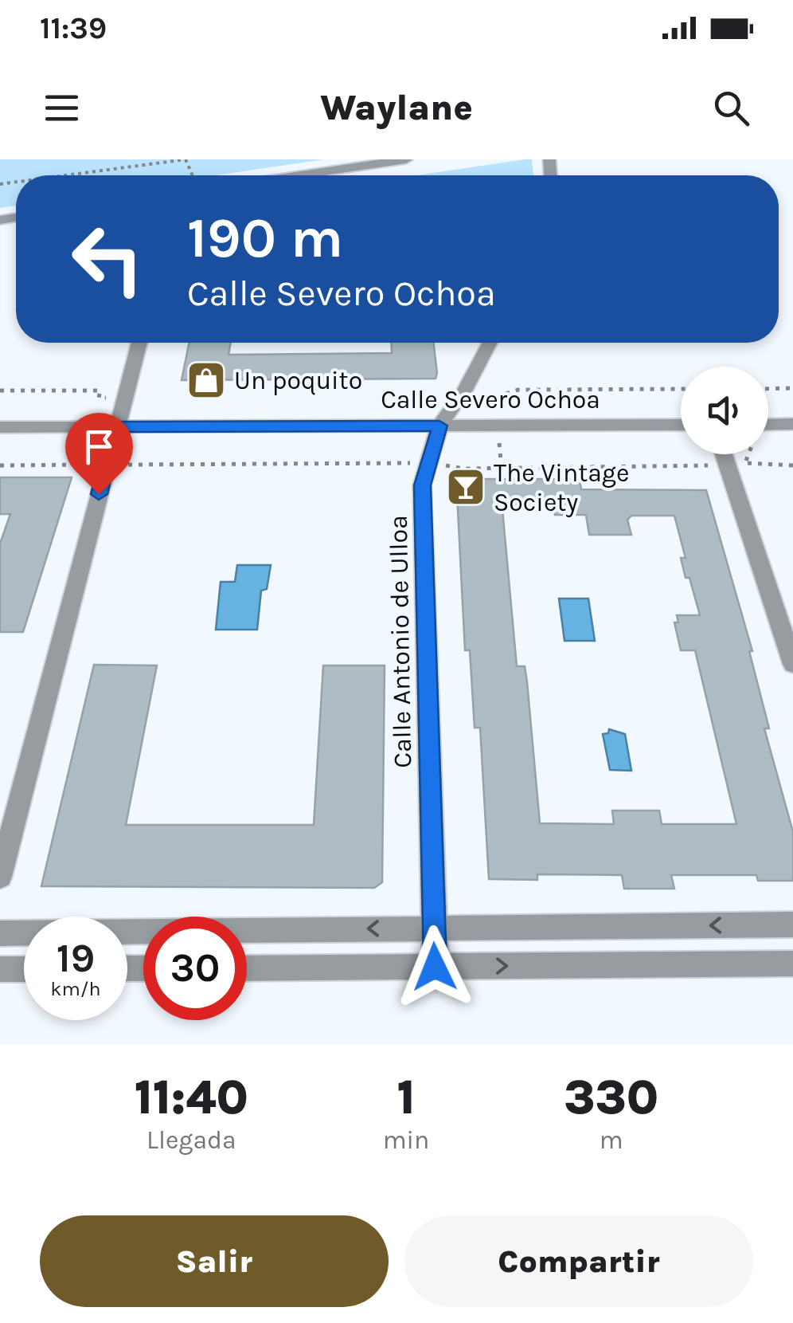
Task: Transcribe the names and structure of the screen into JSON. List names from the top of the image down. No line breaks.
{"streets":{"street":["Calle Severo Ochoa","Calle Antonio de Ulloa"]},"crossings":[["Calle Severo Ochoa","Calle Antonio de Ulloa"]],"places":{"shop":["Un poquito"],"bar":["The Vintage Society"]},"page":{"status":"11:39","header":"Waylane","turn":["190 m","Calle Severo Ochoa"],"speed":"19 km/h","limit":"30","eta":["11:40","Llegada","1","min","330","m"],"buttons":["Salir","Compartir"]}}
